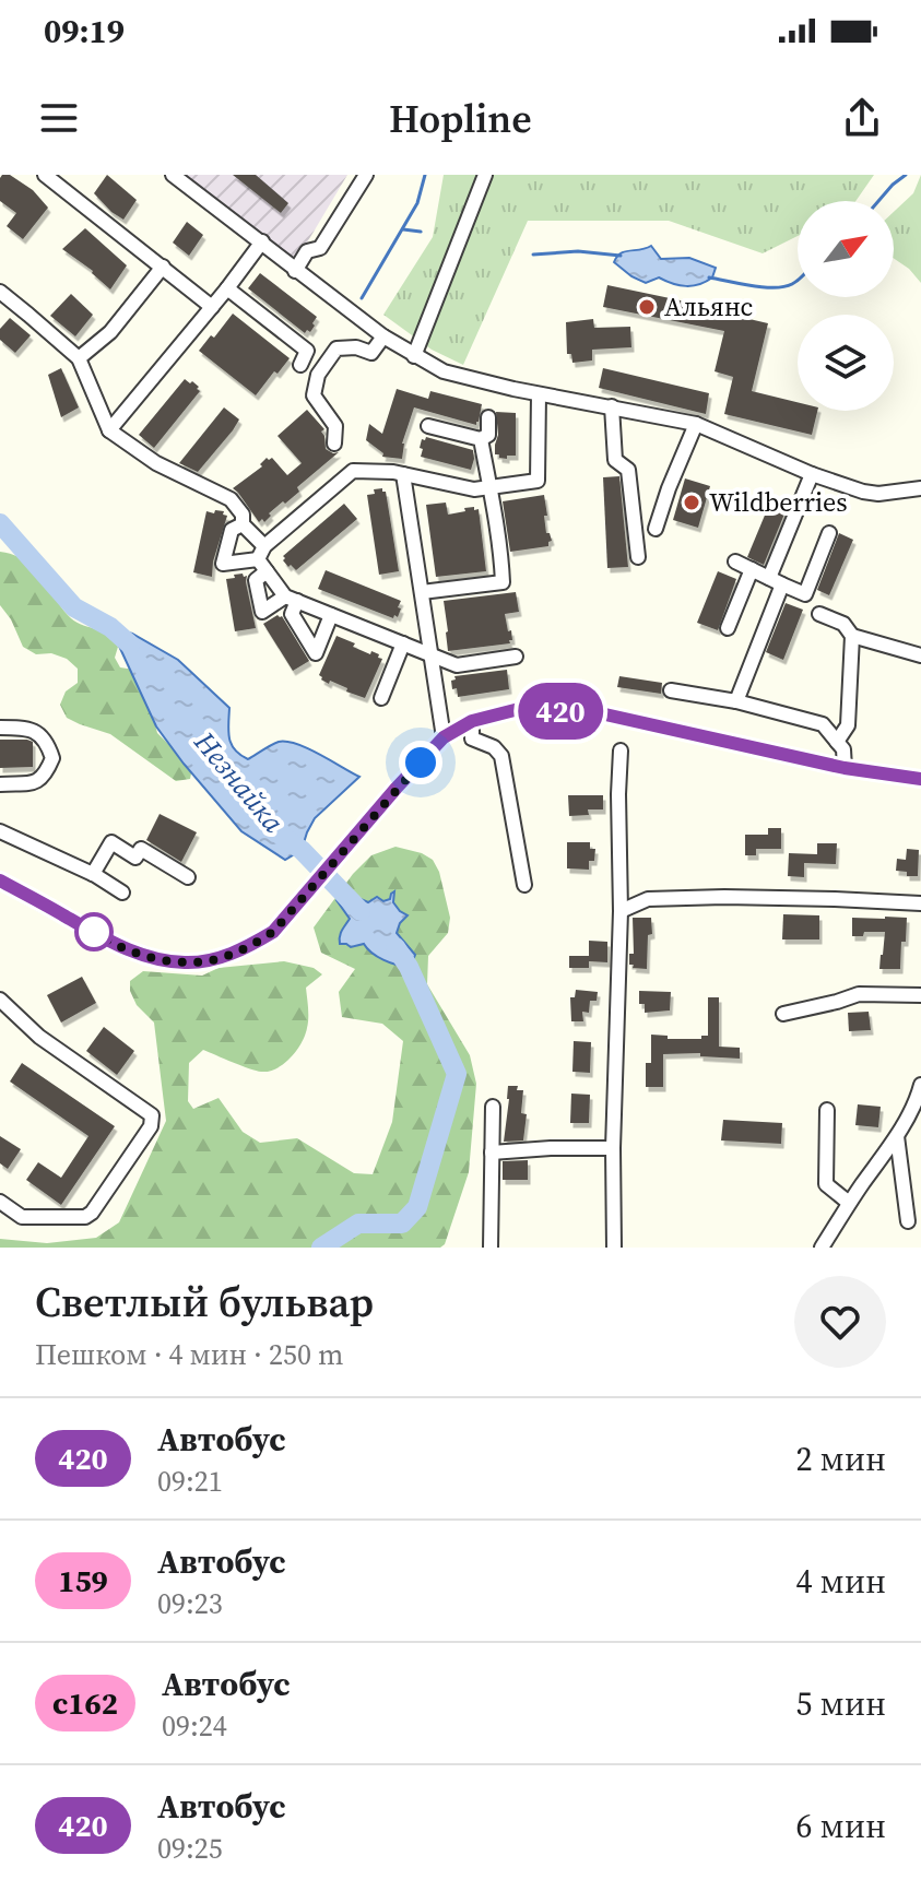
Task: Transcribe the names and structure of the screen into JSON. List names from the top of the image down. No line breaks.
{"water":["Незнайка"],"places":["Альянс","Wildberries"],"lines":["bus line 420"],"north":"top right","page":{"status":"09:19","header":"Hopline","on_map":"420","heading":["Светлый бульвар","Пешком · 4 мин · 250 m"],"list":[{"mark":"420","name":"Автобус","note":"09:21","value":"2 мин"},{"mark":"159","name":"Автобус","note":"09:23","value":"4 мин"},{"mark":"с162","name":"Автобус","note":"09:24","value":"5 мин"},{"mark":"420","name":"Автобус","note":"09:25","value":"6 мин"}]}}
